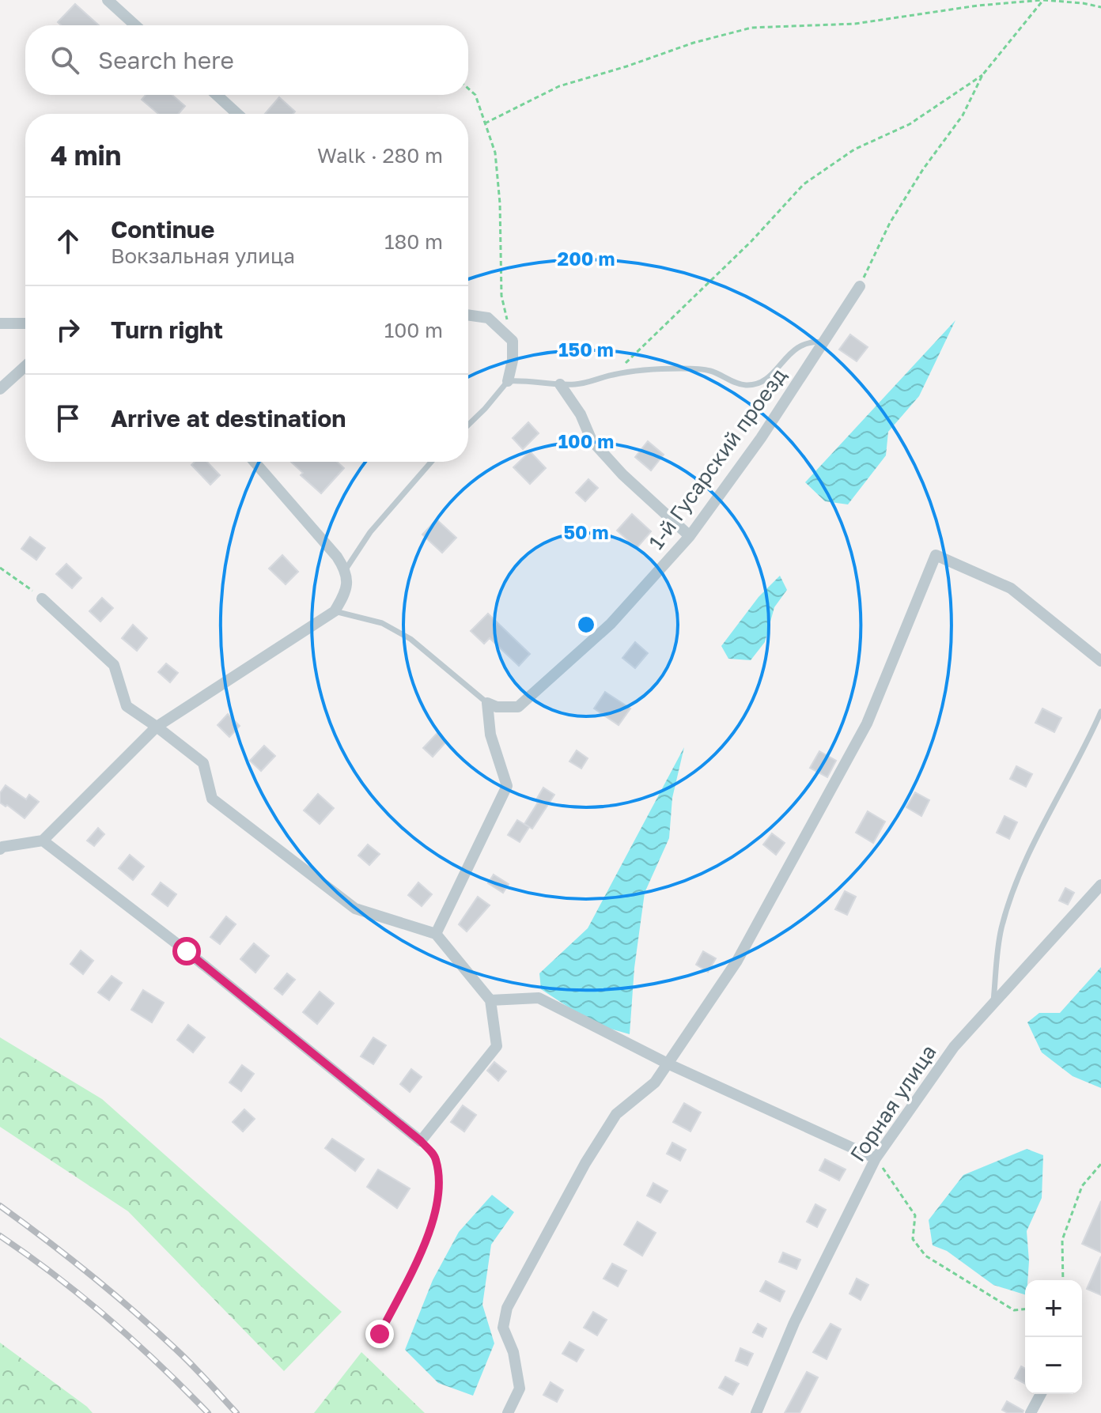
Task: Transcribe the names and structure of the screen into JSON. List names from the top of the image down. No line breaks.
{"streets":{"street":["1-й Гусарский проезд","Горная улица"]},"page":{"search":"Search here","heading":["4 min","Walk · 280 m"],"list":[["Continue","Вокзальная улица","180 m"],["Turn right","100 m"],"Arrive at destination"],"map_buttons":["+","−"]},"rings":["200 m","150 m","100 m","50 m"]}
